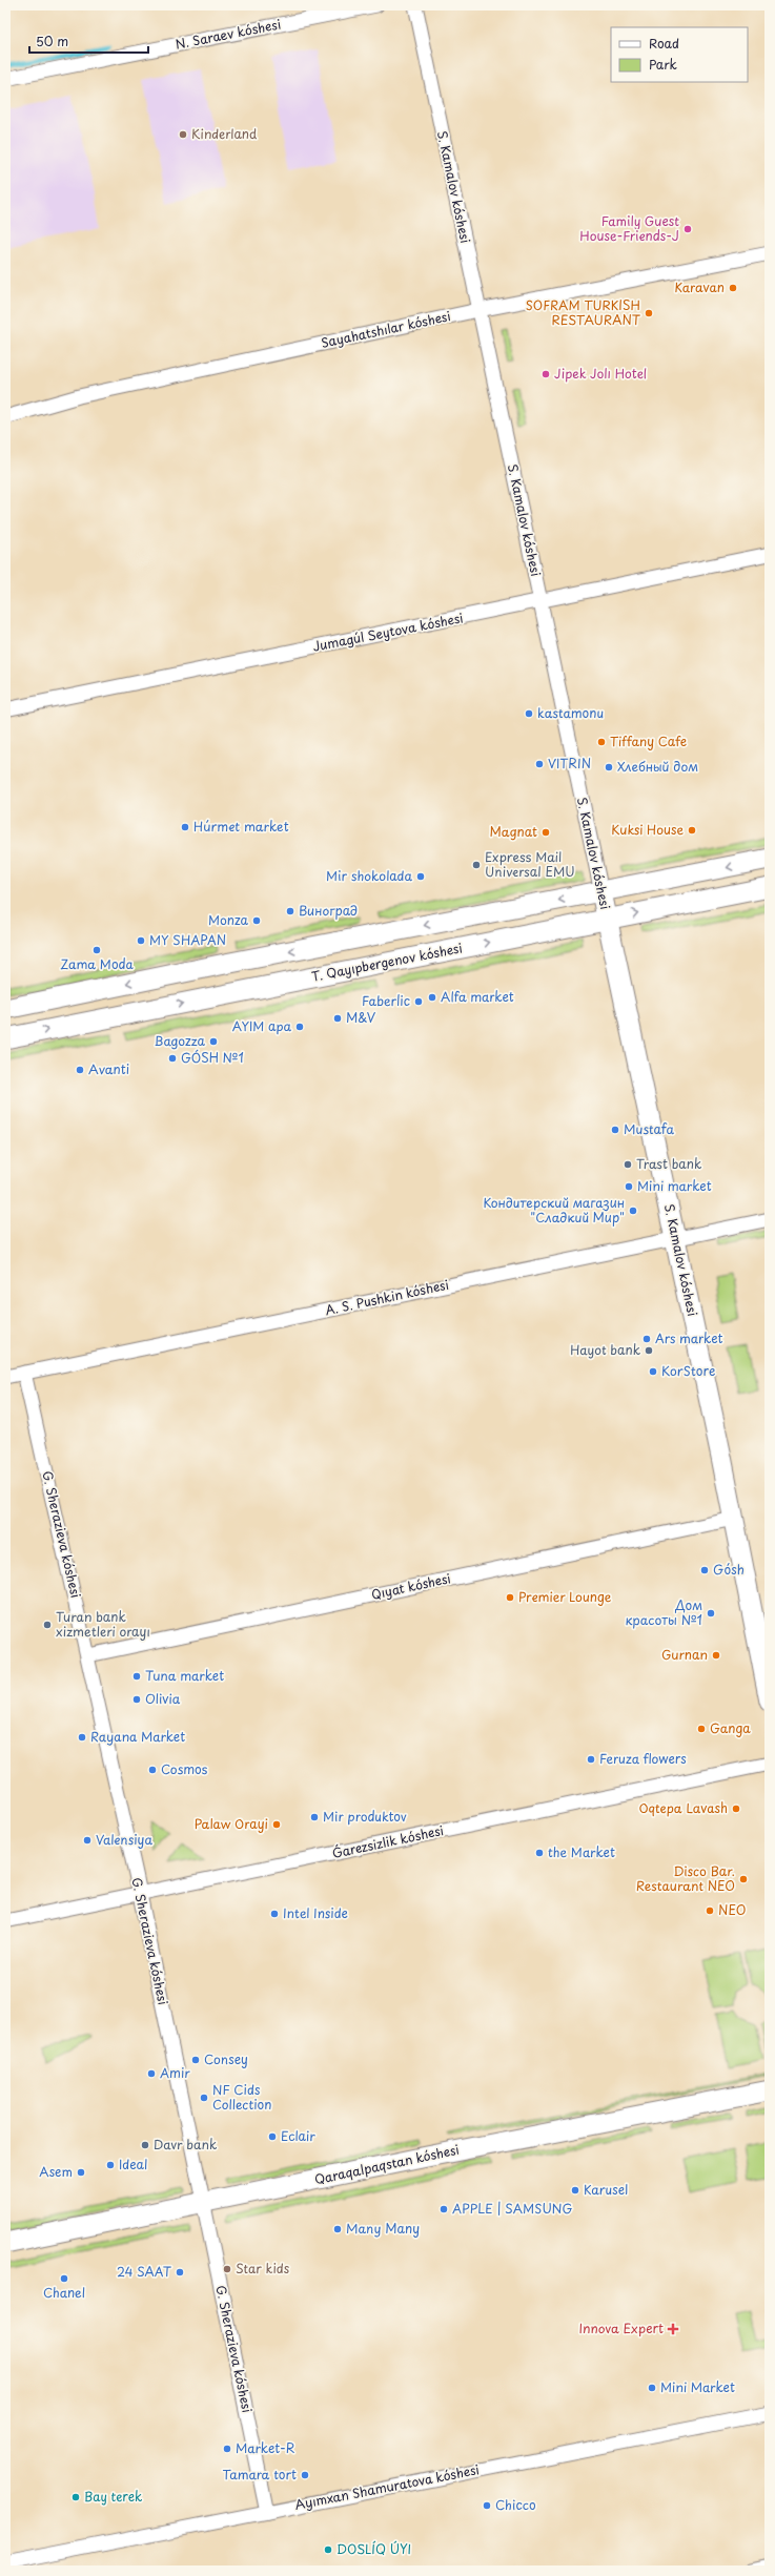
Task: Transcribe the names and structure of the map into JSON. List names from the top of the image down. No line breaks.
{"streets":{"street":["N. Saraev kóshesi","S. Kamalov kóshesi","Sayahatshılar kóshesi","Jumagúl Seytova kóshesi","T. Qayıpbergenov kóshesi","A. S. Pushkin kóshesi","G. Sherazieva kóshesi","Qıyat kóshesi","Ǵarezsizlik kóshesi","Qaraqalpaqstan kóshesi","Ayımxan Shamuratova kóshesi"]},"crossings":[["S. Kamalov kóshesi","Sayahatshılar kóshesi"],["S. Kamalov kóshesi","Jumagúl Seytova kóshesi"],["S. Kamalov kóshesi","T. Qayıpbergenov kóshesi"],["S. Kamalov kóshesi","A. S. Pushkin kóshesi"],["S. Kamalov kóshesi","Qıyat kóshesi"],["A. S. Pushkin kóshesi","G. Sherazieva kóshesi"],["G. Sherazieva kóshesi","Qıyat kóshesi"],["G. Sherazieva kóshesi","Ǵarezsizlik kóshesi"],["G. Sherazieva kóshesi","Qaraqalpaqstan kóshesi"],["G. Sherazieva kóshesi","Ayımxan Shamuratova kóshesi"]],"places":{"other":["Kinderland","Family Guest House-Friends-J","Karavan","SOFRAM TURKISH RESTAURANT","Jipek Jolı Hotel","kastamonu","Tiffany Cafe","VITRIN","Хлебный дом","Húrmet market","Kuksi House","Мagnat","Express Mail Universal EMU","Mir shokolada","Виноград","Monza","MY SHAPAN","Zama Moda","Alfa market","Faberlic","M&V","AYIM apa","Bagozza","GÓSH №1","Avanti","Mustafa","Trast bank","Mini market","Кондитерский магазин \"Сладкий Мир\"","Ars market","Hayot bank","KorStore","Gósh","Premier Lounge","Дом красоты №1","Turan bank xizmetleri orayı","Gurnan","Tuna market","Olivia","Ganga","Rayana Market","Feruza flowers","Cosmos","Oqtepa Lavash","Mir produktov","Palaw Orayi","Valensiya","the Market","Disco Bar. Restaurant NEO","NEO","Intel Inside","Consey","Amir","NF Cids Collection","Eclair","Davr bank","Ideal","Asem","Karusel","APPLE | SAMSUNG","Many Many","Star kids","24 SAAT","Chanel","Mini Market","Market-R","Tamara tort","Bay terek","Chicco","DOSLÍQ ÚYI"],"health":["Innova Expert"]},"legend":["Road","Park"],"scale_bar":"50 m"}
